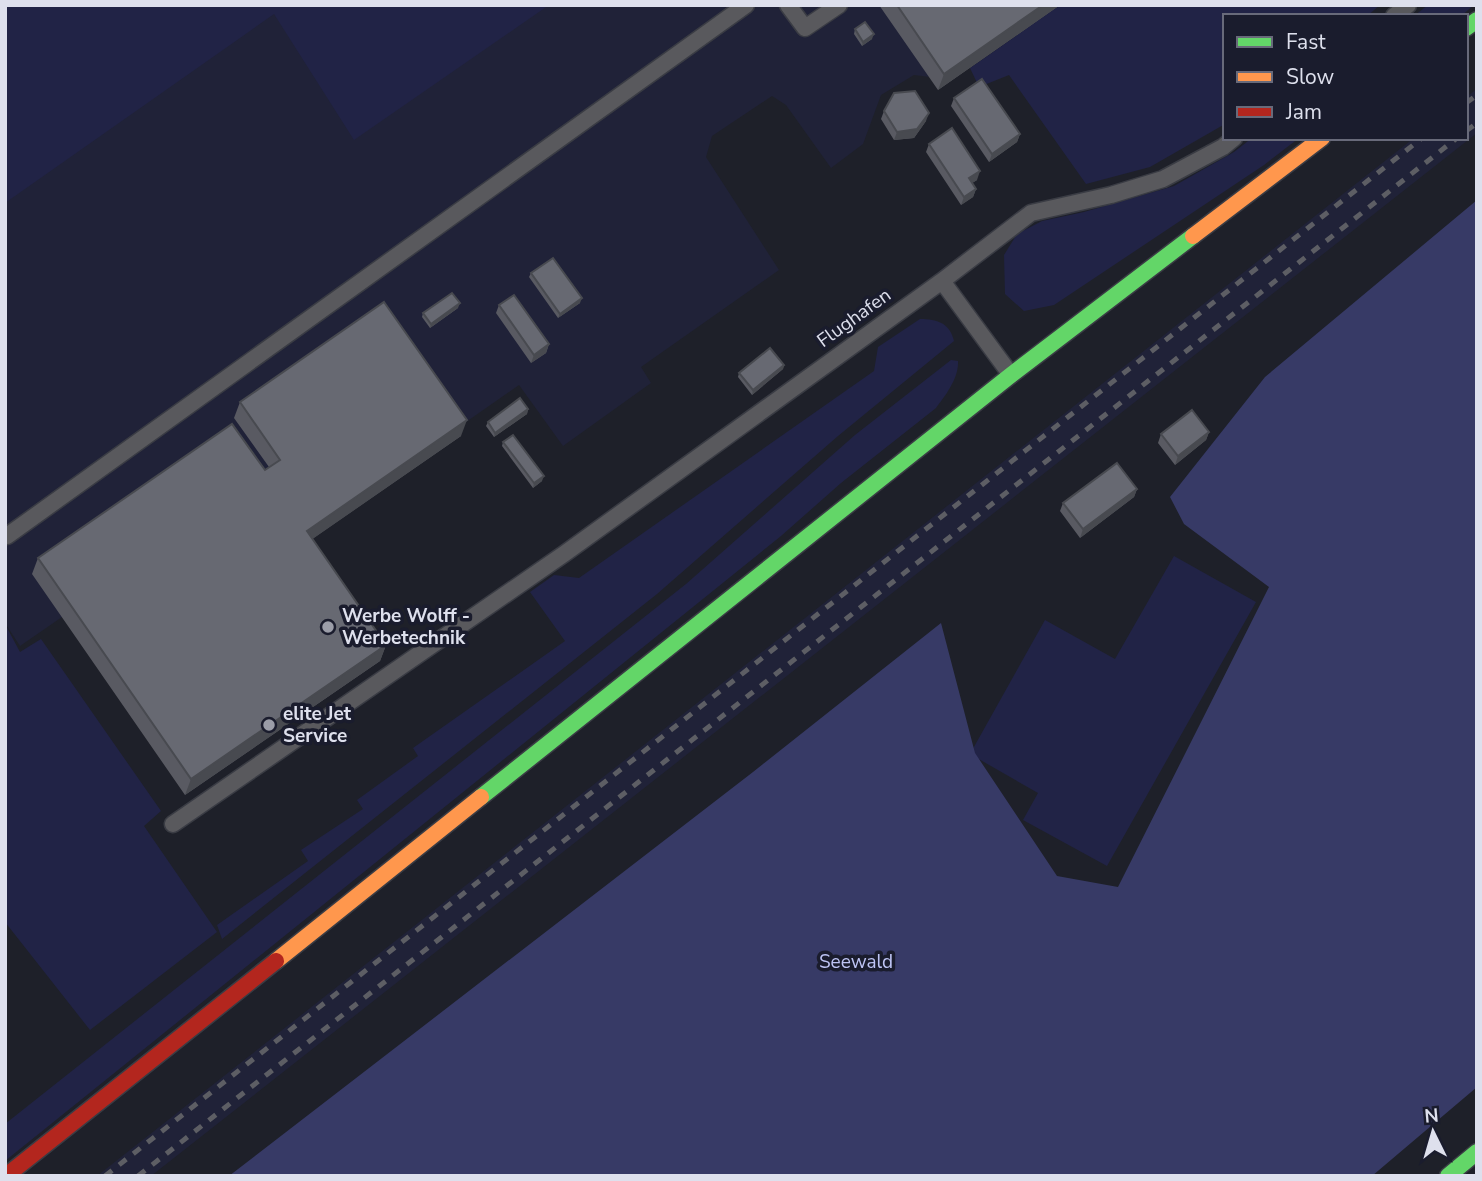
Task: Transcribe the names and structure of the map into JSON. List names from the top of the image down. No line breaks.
{"streets":{"lane":["Flughafen"]},"parks":["Seewald"],"places":["Werbe Wolff - Werbetechnik","elite Jet Service"],"legend":["Fast","Slow","Jam"],"north":"top"}
